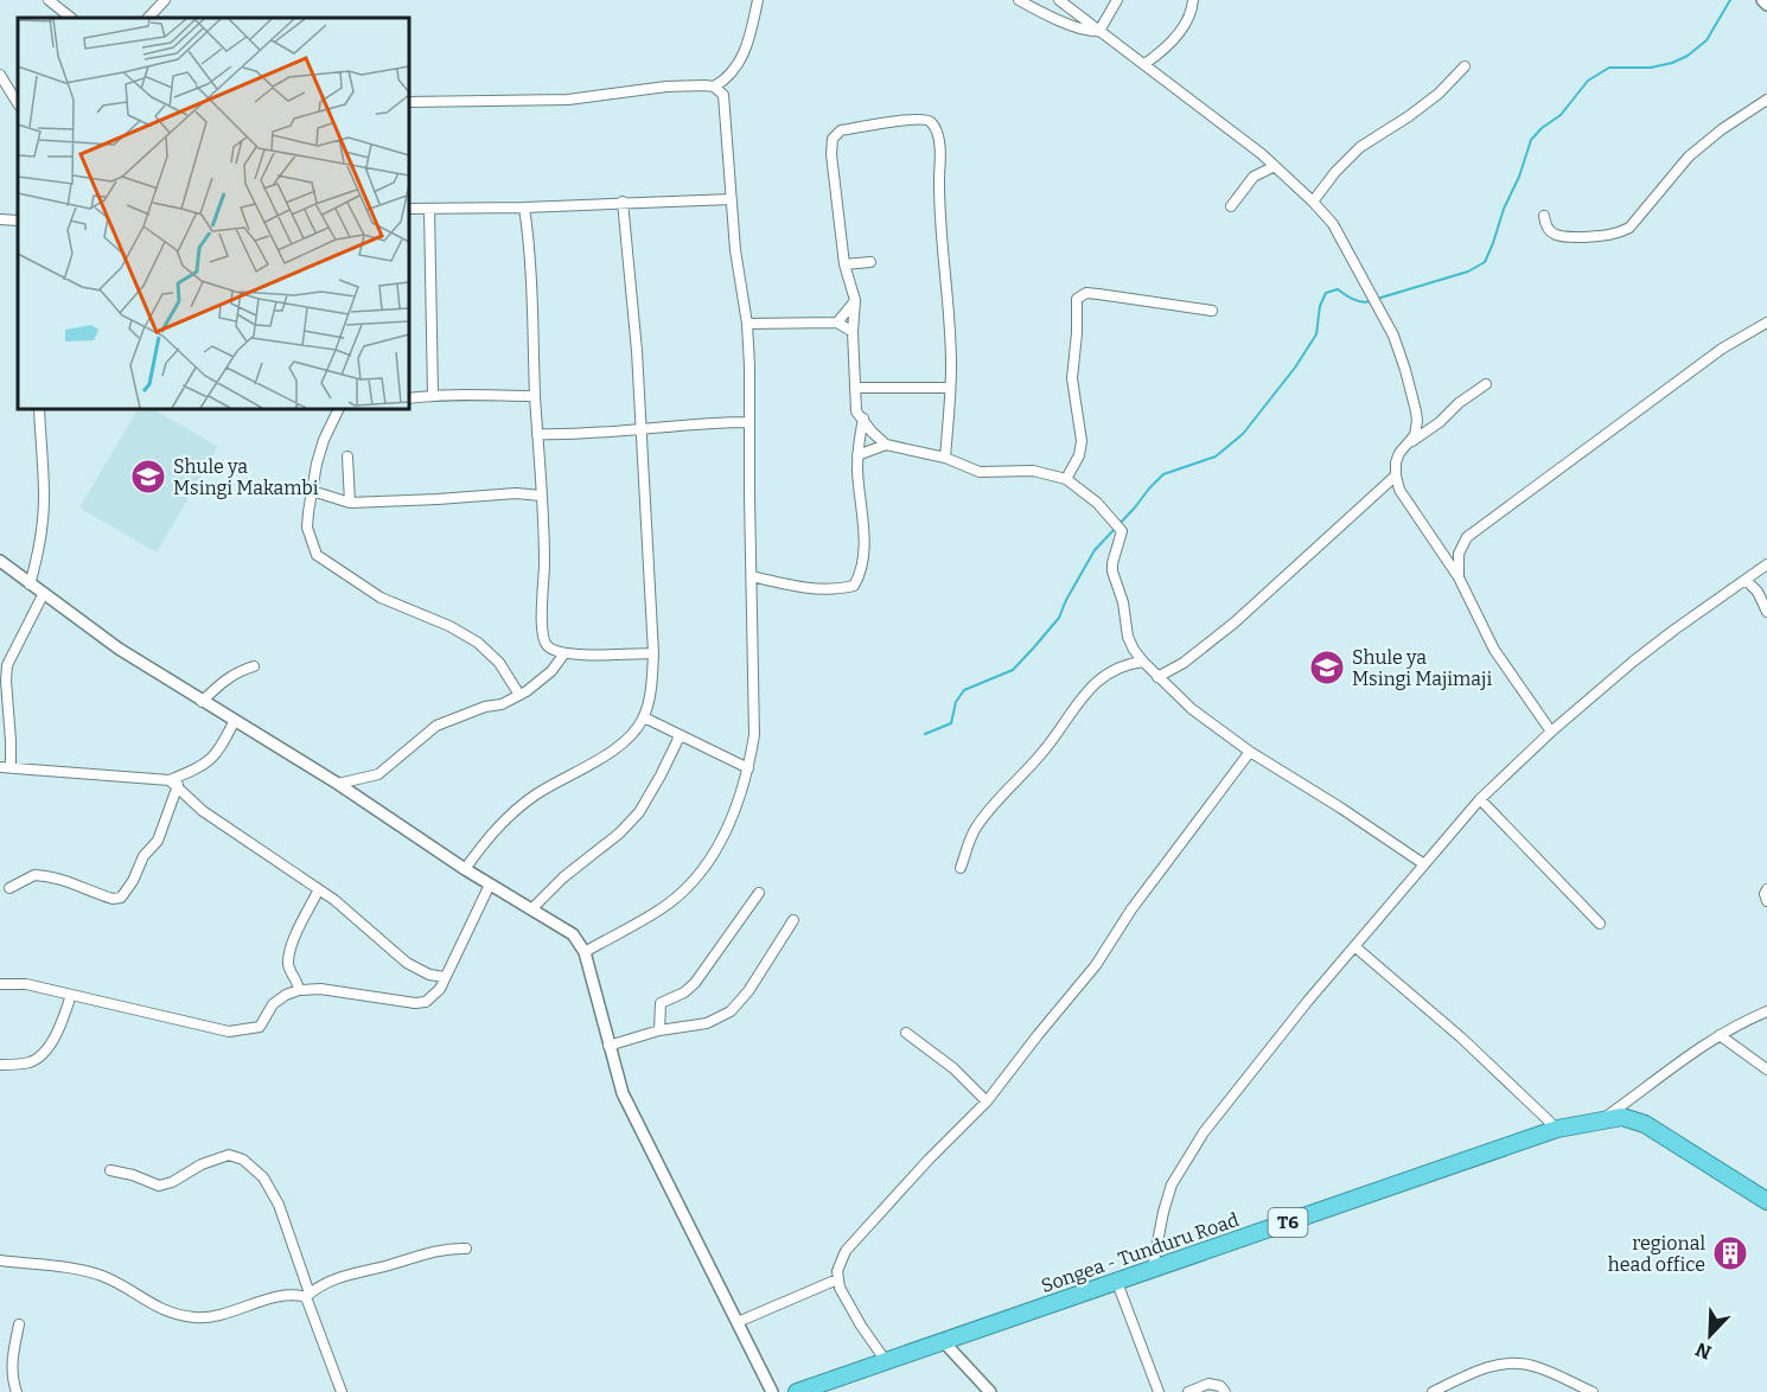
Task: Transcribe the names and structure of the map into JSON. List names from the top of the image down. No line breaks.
{"streets":{"highway":["T6","Songea - Tunduru Road"]},"places":{"school or university":["Shule ya Msingi Makambi","Shule ya Msingi Majimaji"],"building":["regional head office"]},"north":"bottom left"}
